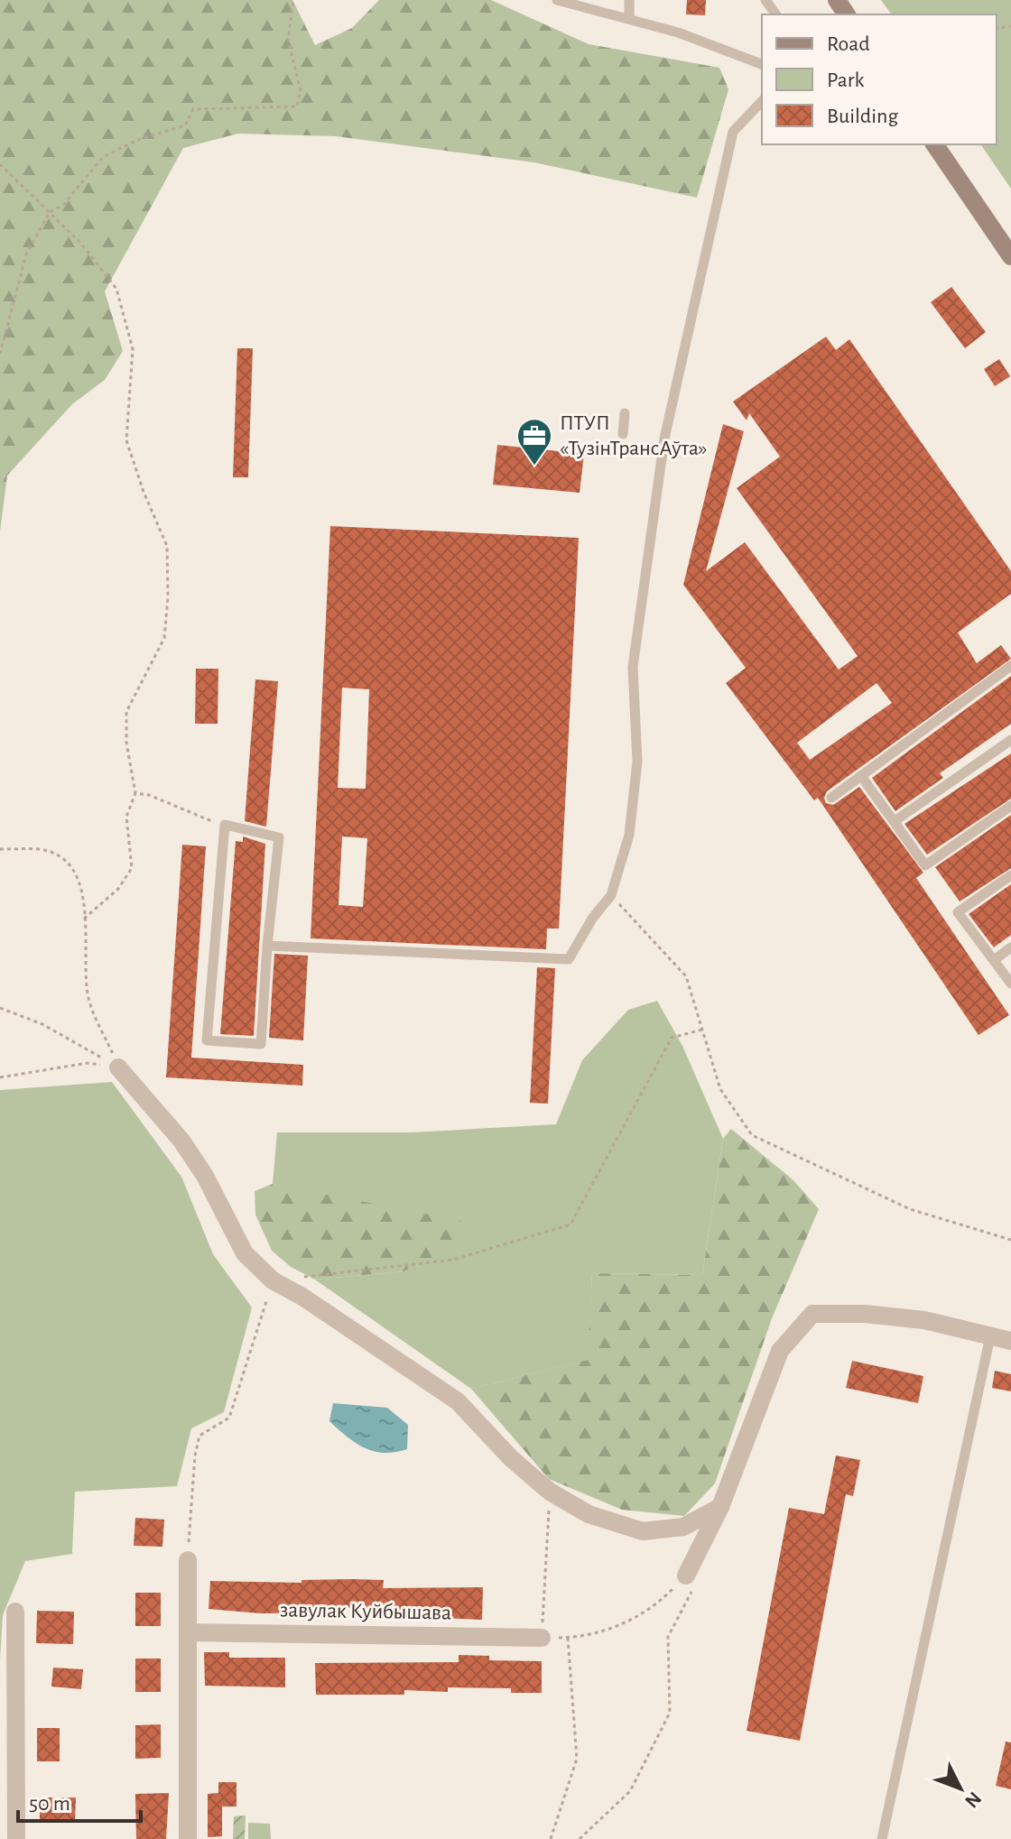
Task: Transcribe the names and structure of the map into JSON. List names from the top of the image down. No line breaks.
{"streets":{"street":["завулак Куйбышава"]},"places":{"office":["ПТУП «ТузінТрансАўта»"]},"legend":["Road","Park","Building"],"scale_bar":"50 m","north":"bottom right"}
